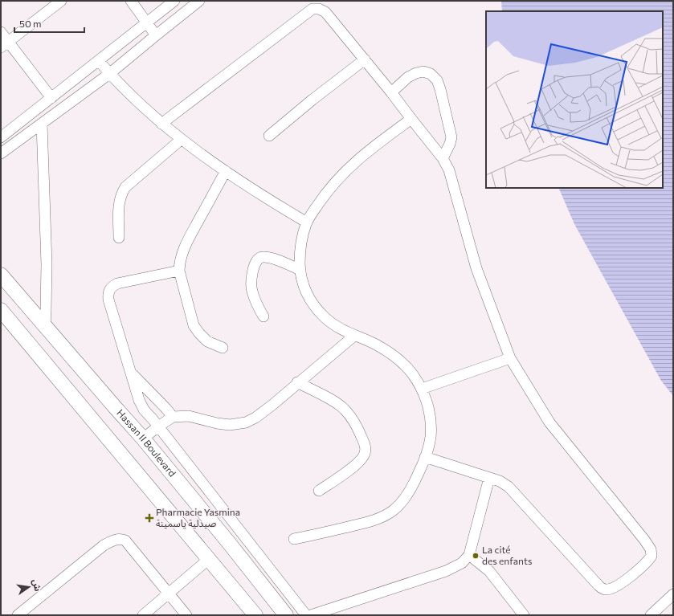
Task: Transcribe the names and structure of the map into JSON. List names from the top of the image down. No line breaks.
{"streets":{"main road":["Hassan II Boulevard"]},"places":{"health":["Pharmacie Yasmina صيدلية ياسمينة"],"other":["La cité des enfants"]},"scale_bar":"50 m","north":"right"}
